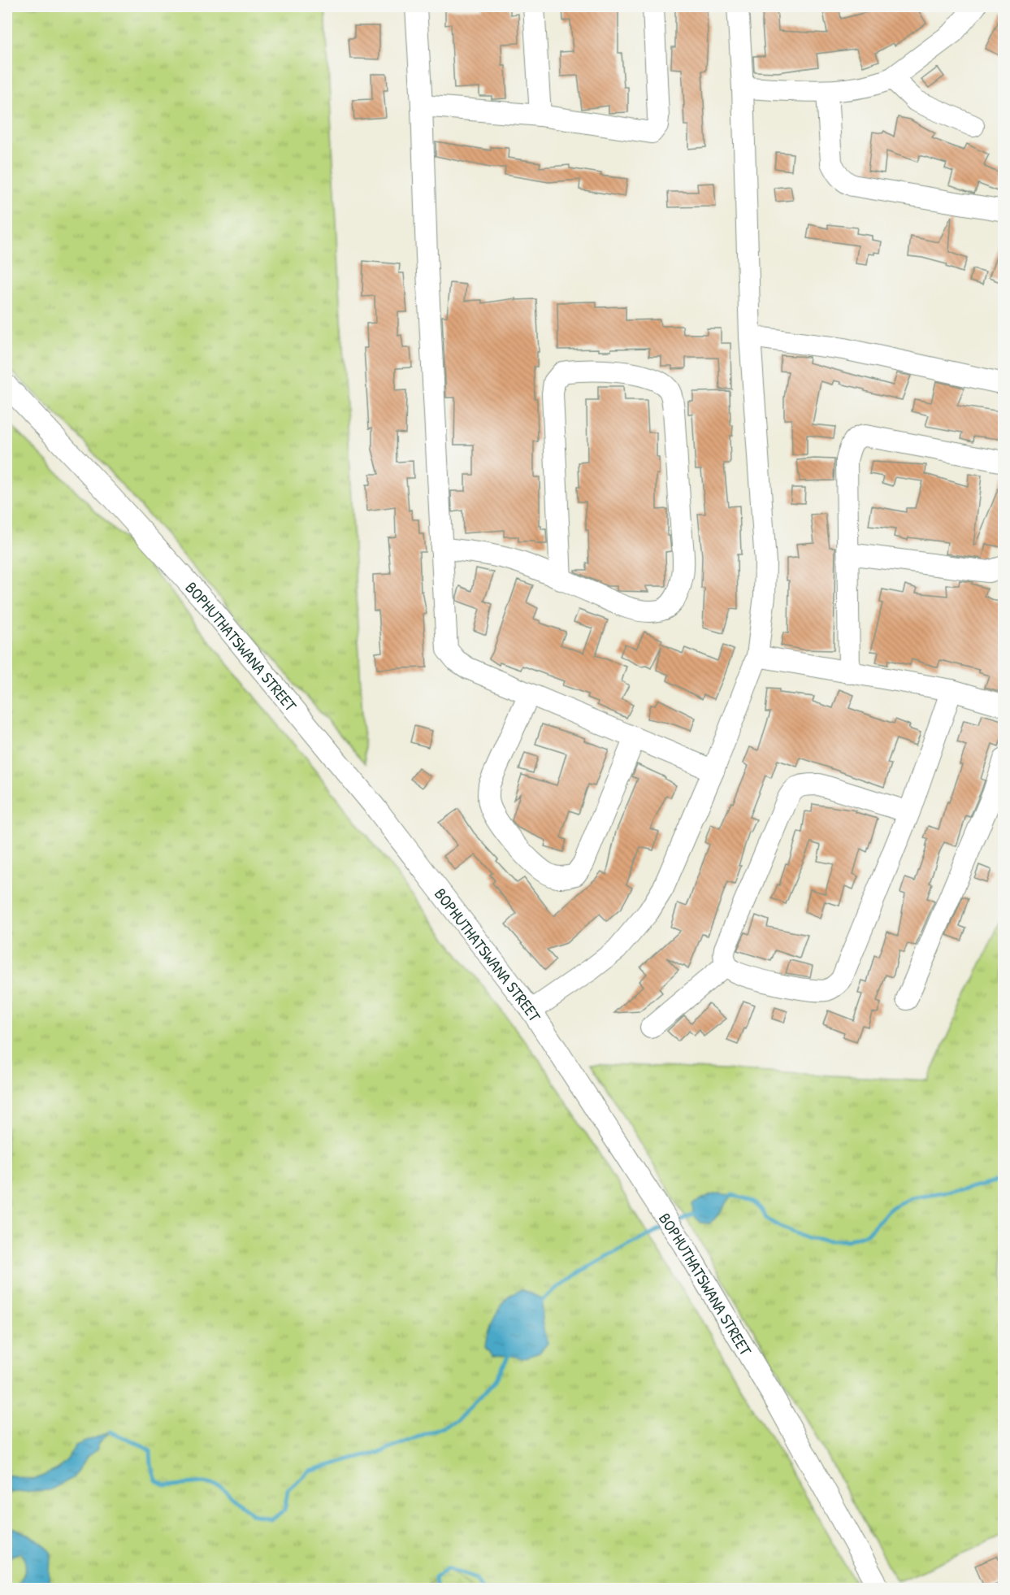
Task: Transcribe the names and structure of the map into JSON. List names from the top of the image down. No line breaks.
{"streets":{"street":["BOPHUTHATSWANA STREET"]}}
